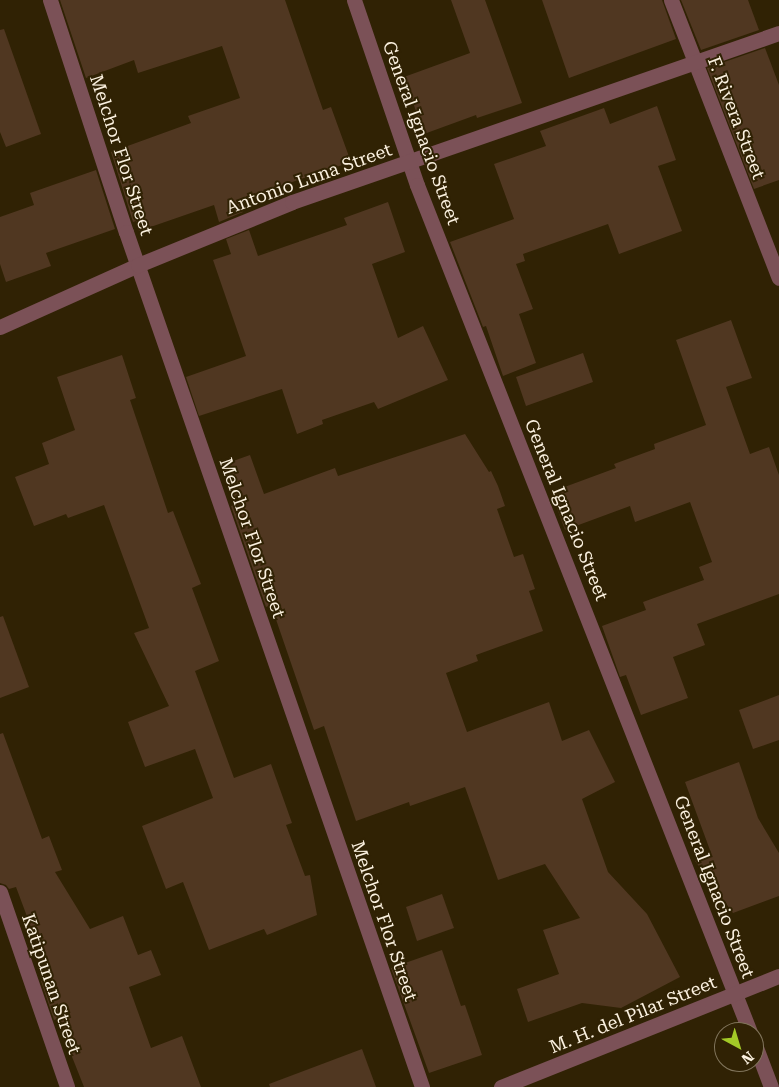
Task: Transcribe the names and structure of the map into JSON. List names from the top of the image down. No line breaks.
{"streets":{"street":["F. Rivera Street","General Ignacio Street","Melchor Flor Street","Antonio Luna Street","Katipunan Street","M. H. del Pilar Street"]},"crossings":[["F. Rivera Street","Antonio Luna Street"],["General Ignacio Street","Antonio Luna Street"],["General Ignacio Street","M. H. del Pilar Street"],["Melchor Flor Street","Antonio Luna Street"]],"north":"bottom right"}
